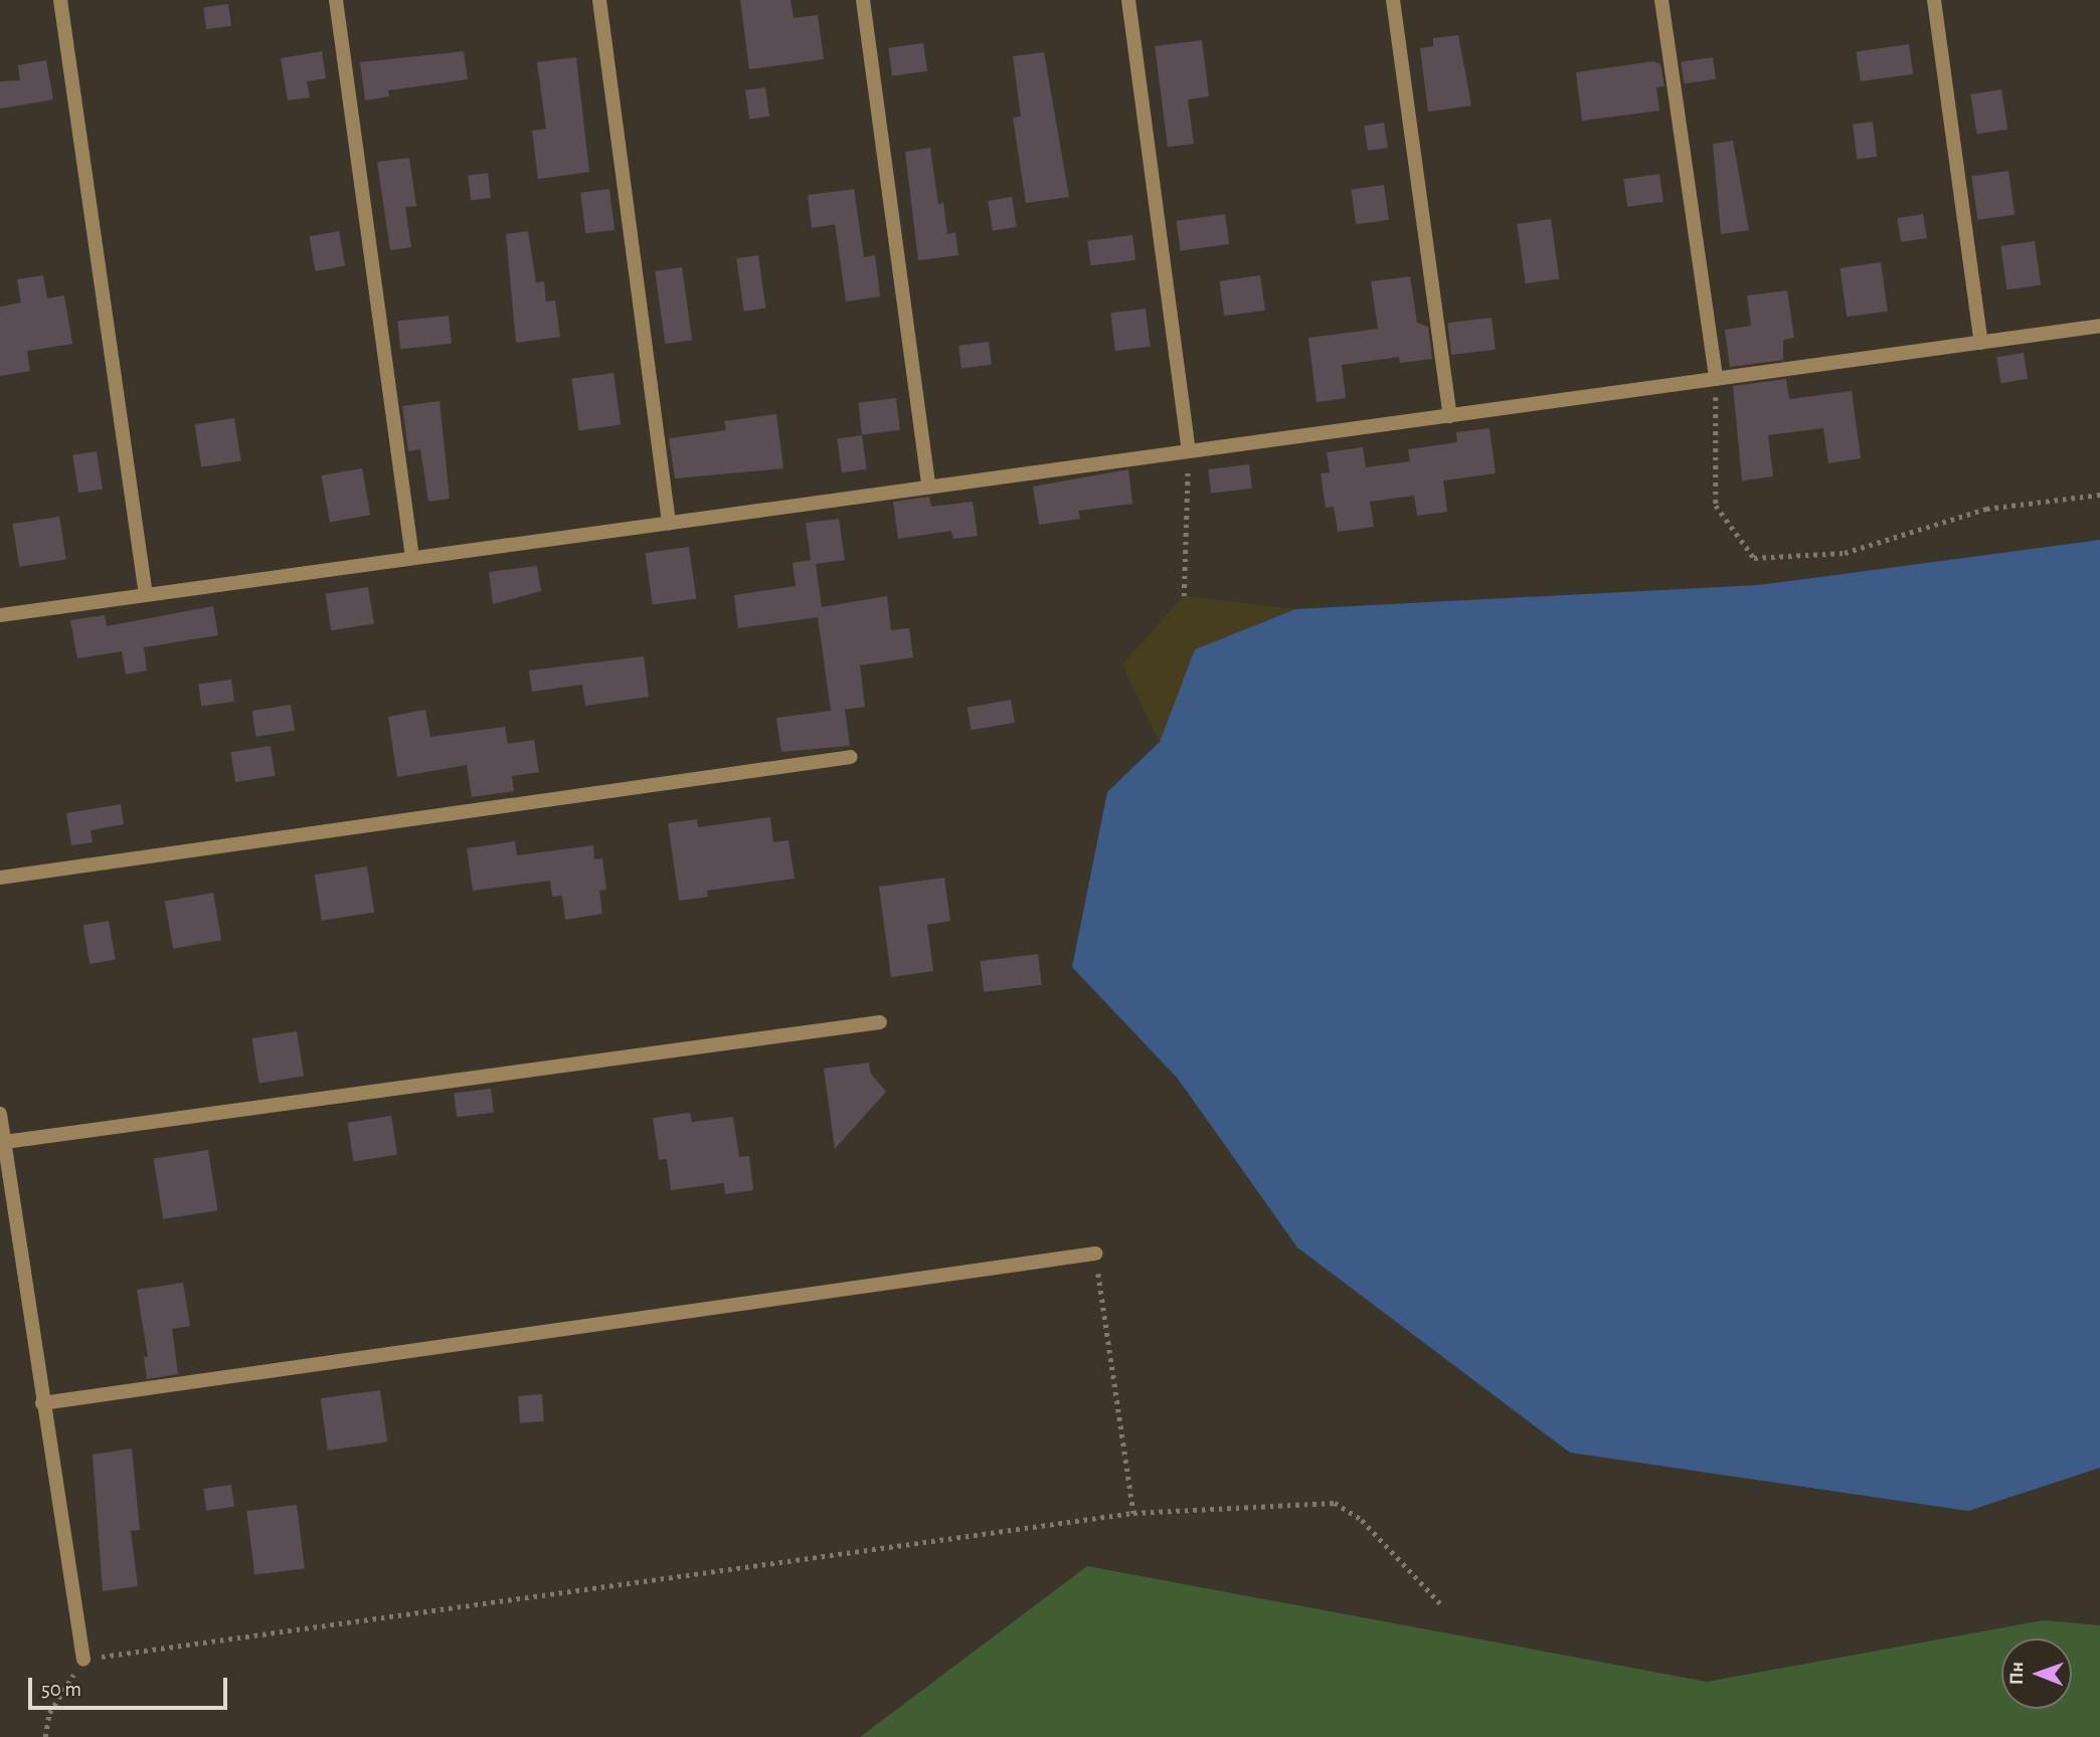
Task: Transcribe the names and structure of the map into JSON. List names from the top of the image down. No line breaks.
{"scale_bar":"50 m","north":"left"}
